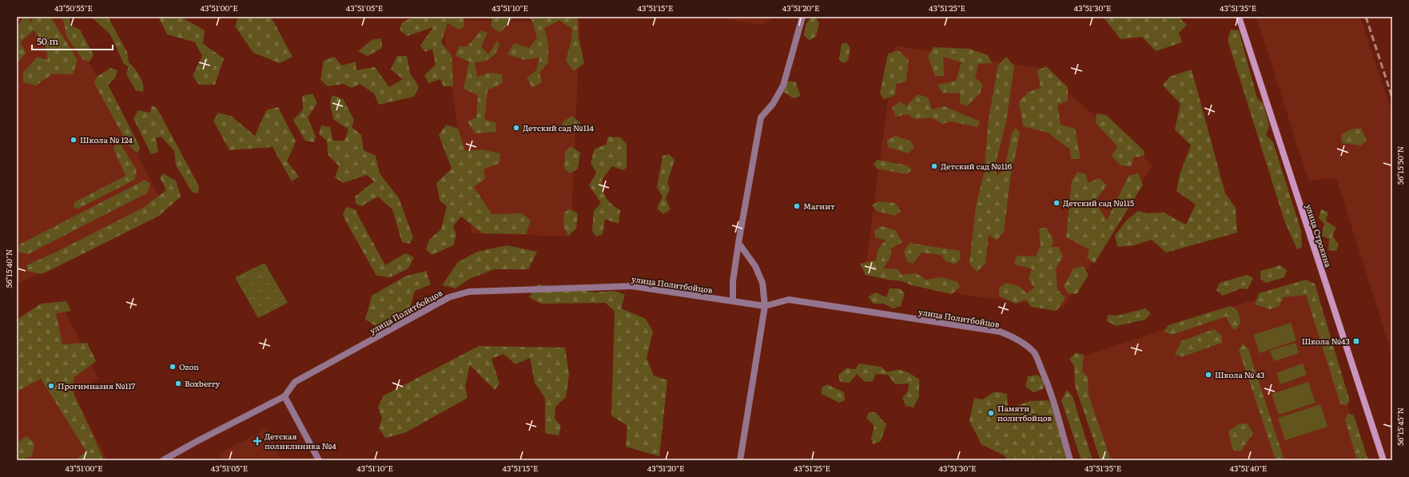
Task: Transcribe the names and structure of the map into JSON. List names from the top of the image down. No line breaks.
{"streets":{"street":["улица Строкина","улица Политбойцов"]},"places":{"other":["Детский сад №114","Школа № 124","Детский сад №116","Детский сад №115","Магнит","Ozon","Школа № 43","Boxberry","Прогимназия №117","Памяти политбойцов"],"transit":["Школа №43"],"health":["Детская поликлиника №4"]},"scale_bar":"50 m","coordinates":["43°50'55\"E","43°51'00\"E","43°51'05\"E","43°51'10\"E","43°51'15\"E","43°51'20\"E","43°51'25\"E","43°51'30\"E","43°51'35\"E","56°15'50\"N","56°15'40\"N","56°15'45\"N","43°51'40\"E"]}
